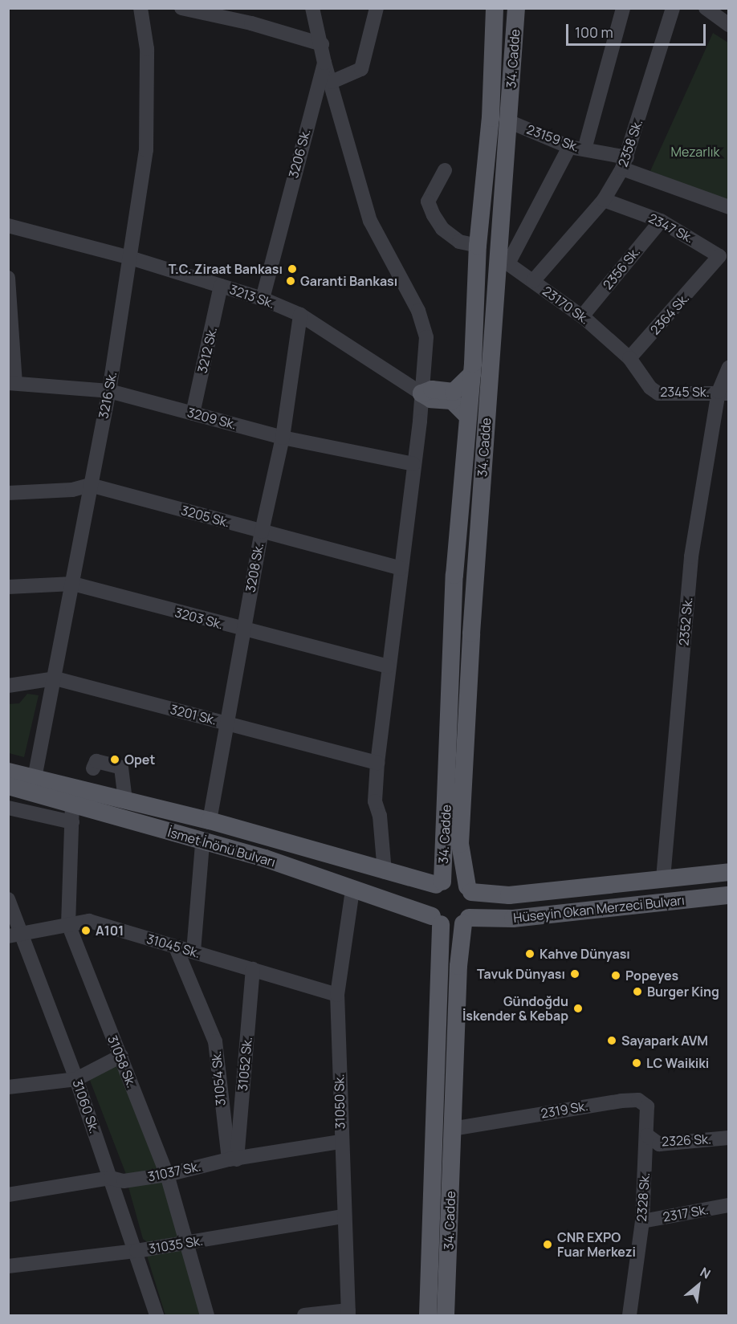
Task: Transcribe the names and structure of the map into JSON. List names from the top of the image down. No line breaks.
{"streets":{"main road":["34. Cadde","İsmet İnönü Bulvarı","Hüseyin Okan Merzeci Bulvarı"],"street":["23159 Sk.","2358 Sk.","3206 Sk.","2347 Sk.","2356 Sk.","3213 Sk.","23170 Sk.","2364 Sk.","3212 Sk.","2345 Sk.","3216 Sk.","3209 Sk.","3205 Sk.","3208 Sk.","3203 Sk.","2352 Sk.","3201 Sk.","31045 Sk.","31058 Sk.","31052 Sk.","31054 Sk.","31050 Sk.","31060 Sk.","2319 Sk.","2326 Sk.","31037 Sk.","2328 Sk.","2317 Sk.","31035 Sk."]},"crossings":[["34. Cadde","23159 Sk."],["34. Cadde","23170 Sk."],["34. Cadde","İsmet İnönü Bulvarı"],["34. Cadde","Hüseyin Okan Merzeci Bulvarı"],["34. Cadde","2319 Sk."],["23159 Sk.","2358 Sk."],["2358 Sk.","2347 Sk."],["2358 Sk.","23170 Sk."],["3206 Sk.","3213 Sk."],["2347 Sk.","2356 Sk."],["2347 Sk.","2364 Sk."],["2356 Sk.","23170 Sk."],["3213 Sk.","3212 Sk."],["3213 Sk.","3216 Sk."],["3213 Sk.","3208 Sk."],["23170 Sk.","2364 Sk."],["23170 Sk.","2345 Sk."],["2364 Sk.","2345 Sk."],["3212 Sk.","3209 Sk."],["2345 Sk.","2352 Sk."],["3216 Sk.","3209 Sk."],["3216 Sk.","3205 Sk."],["3216 Sk.","3203 Sk."],["3216 Sk.","3201 Sk."],["3216 Sk.","İsmet İnönü Bulvarı"],["3209 Sk.","3208 Sk."],["3205 Sk.","3208 Sk."],["3208 Sk.","3203 Sk."],["3208 Sk.","3201 Sk."],["3208 Sk.","İsmet İnönü Bulvarı"],["2352 Sk.","Hüseyin Okan Merzeci Bulvarı"],["İsmet İnönü Bulvarı","Hüseyin Okan Merzeci Bulvarı"],["İsmet İnönü Bulvarı","31058 Sk."],["İsmet İnönü Bulvarı","31050 Sk."],["31045 Sk.","31058 Sk."],["31045 Sk.","31052 Sk."],["31045 Sk.","31054 Sk."],["31045 Sk.","31050 Sk."],["31045 Sk.","31060 Sk."],["31058 Sk.","31037 Sk."],["31058 Sk.","31035 Sk."],["31052 Sk.","31054 Sk."],["31052 Sk.","31037 Sk."],["31054 Sk.","31037 Sk."],["31050 Sk.","31037 Sk."],["31050 Sk.","31035 Sk."],["31060 Sk.","31037 Sk."],["31060 Sk.","31035 Sk."],["2319 Sk.","2326 Sk."],["2319 Sk.","2328 Sk."],["2326 Sk.","2328 Sk."],["2328 Sk.","2317 Sk."]],"parks":["Mezarlık"],"places":["T.C. Ziraat Bankası","Garanti Bankası","Opet","A101","Kahve Dünyası","Tavuk Dünyası","Popeyes","Burger King","Gündoğdu İskender & Kebap","Sayapark AVM","LC Waikiki","CNR EXPO Fuar Merkezi"],"scale_bar":"100 m","north":"top right"}
